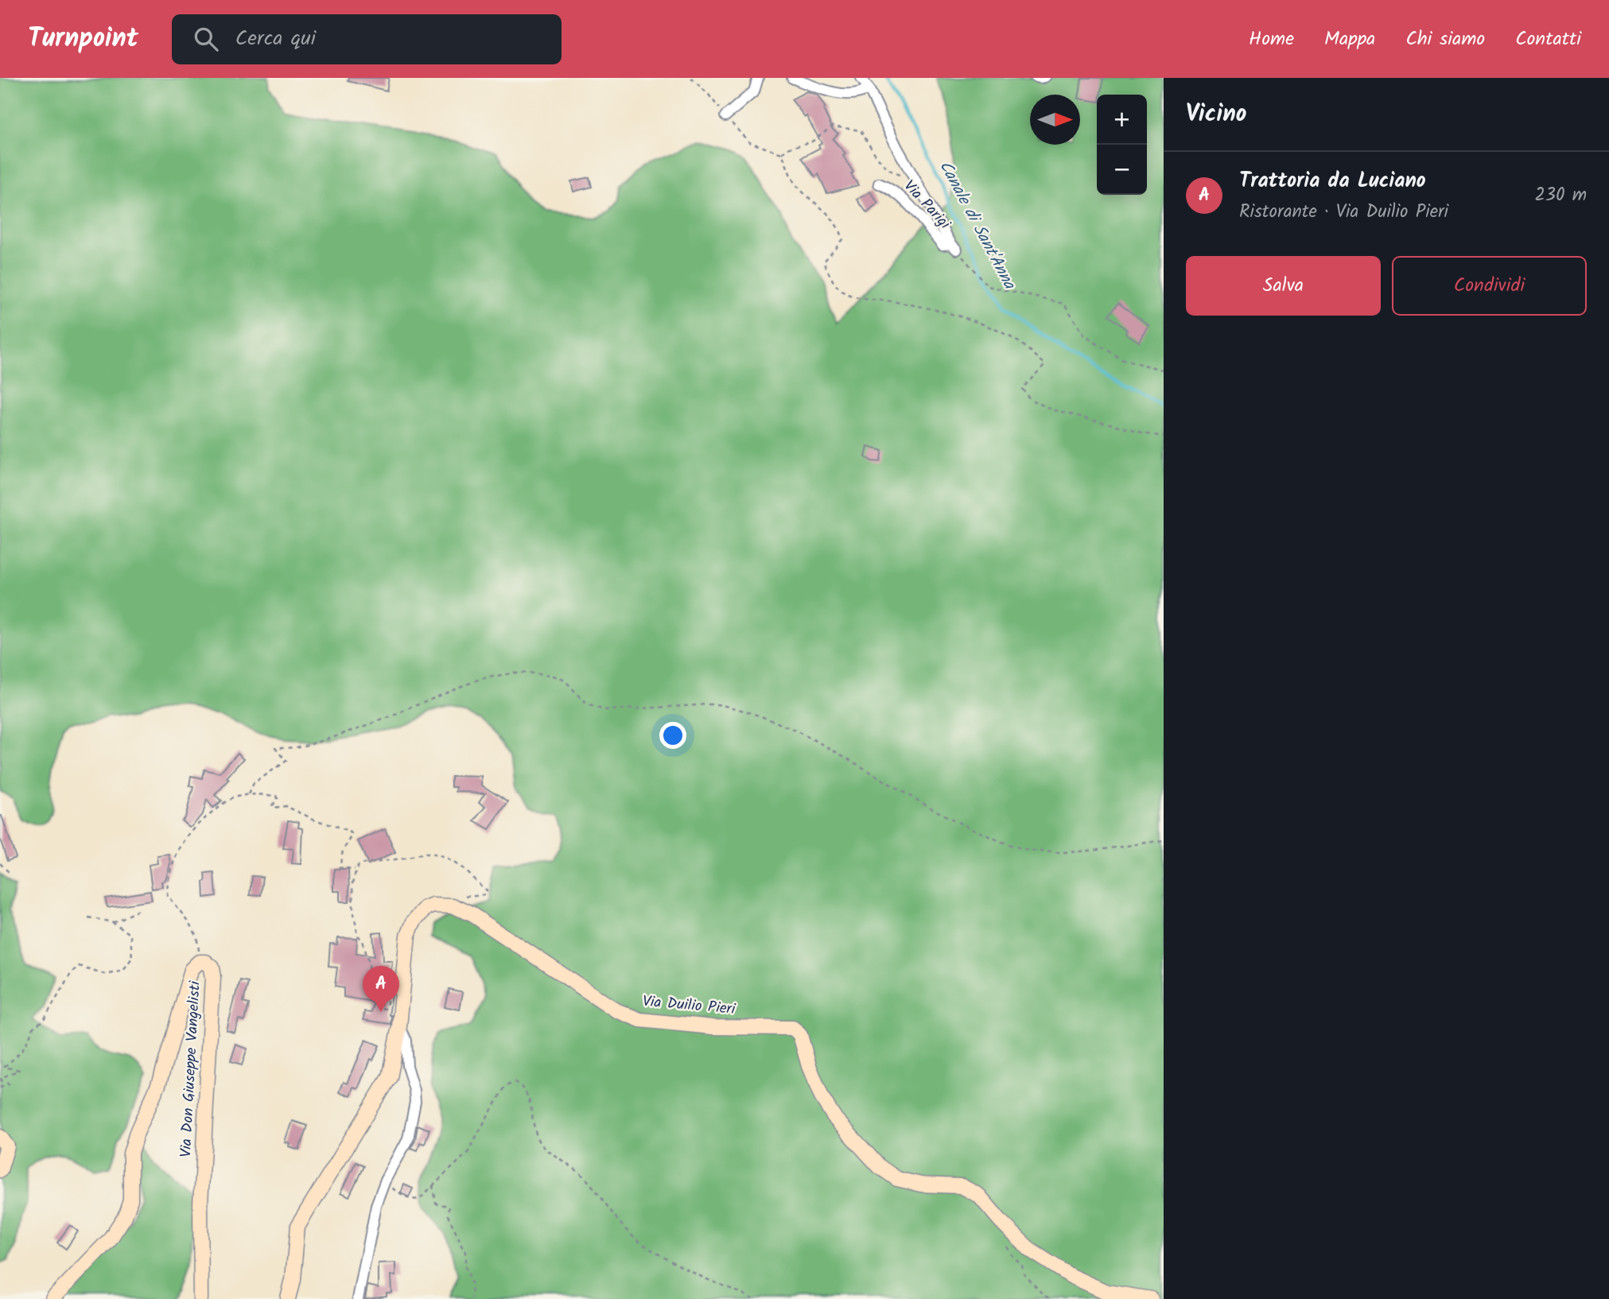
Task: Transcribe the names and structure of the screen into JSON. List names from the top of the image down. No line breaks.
{"streets":{"street":["Via Parigi","Via Duilio Pieri","Via Don Giuseppe Vangelisti"]},"water":["Canale di Sant'Anna"],"north":"right","page":{"header":"Turnpoint","search":"Cerca qui","nav":["Home","Mappa","Chi siamo","Contatti"],"heading":"Vicino","map_buttons":["+","−"],"list":[{"mark":"A","name":"Trattoria da Luciano","note":"Ristorante · Via Duilio Pieri","value":"230 m"}],"buttons":["Salva","Condividi"],"pins":"A"}}
